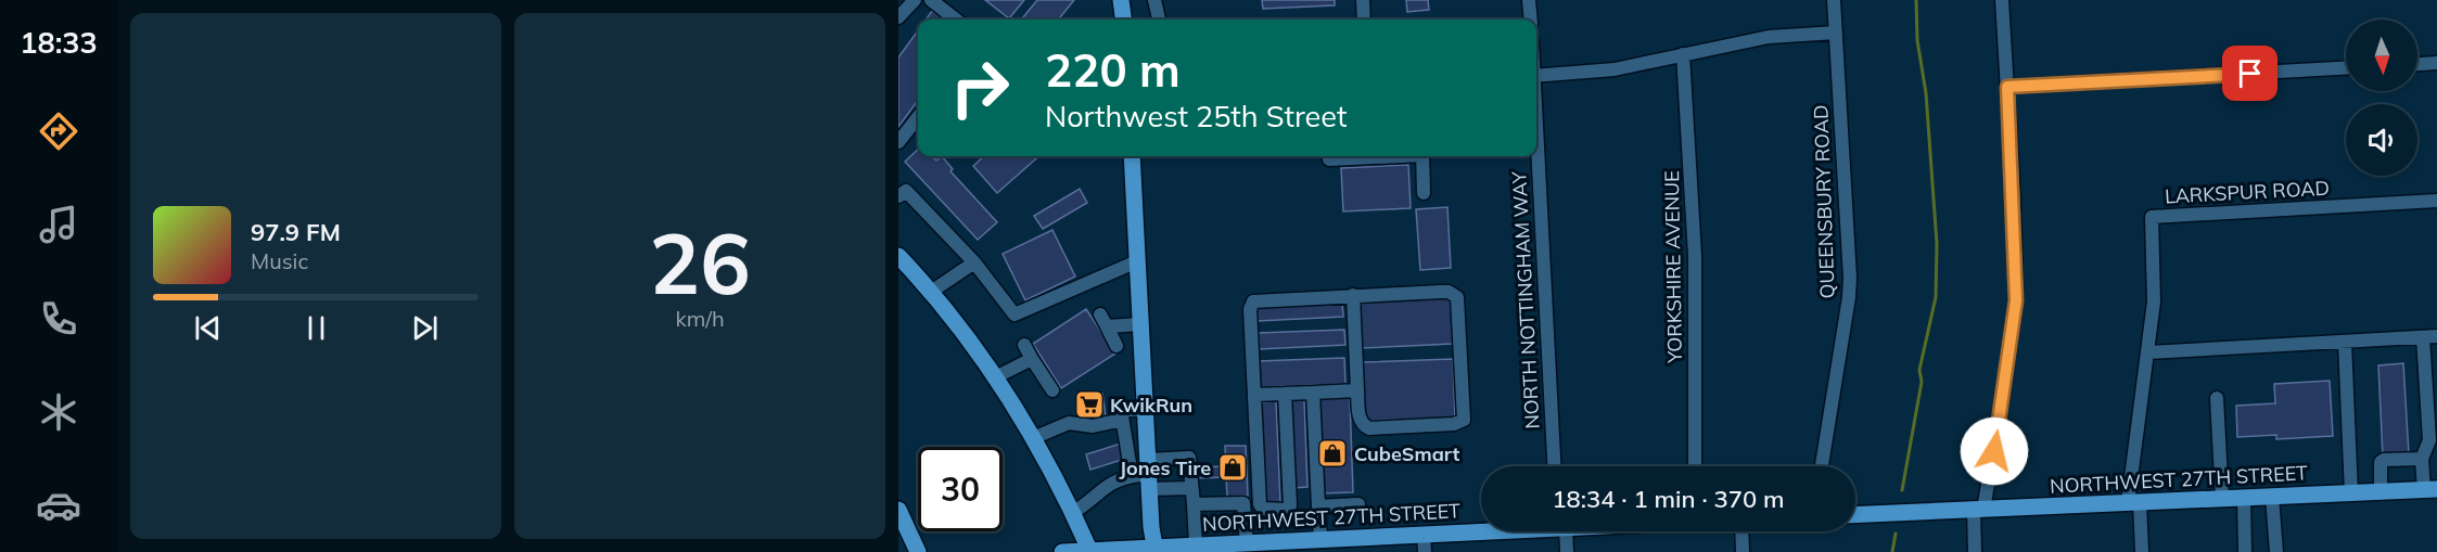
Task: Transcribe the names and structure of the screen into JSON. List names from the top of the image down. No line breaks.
{"streets":{"main road":["NORTHWEST 27TH STREET"],"street":["LARKSPUR ROAD","QUEENSBURY ROAD","YORKSHIRE AVENUE","NORTH NOTTINGHAM WAY"]},"crossings":[["LARKSPUR ROAD","NORTHWEST 27TH STREET"]],"places":{"supermarket":["KwikRun"],"shop":["CubeSmart","Jones Tire"]},"north":"bottom","page":{"tabs":"18:33","tile":["26","km/h"],"turn":["220 m","Northwest 25th Street"],"song":["97.9 FM","Music"],"limit":"30","trip":"18:34 · 1 min · 370 m"}}
